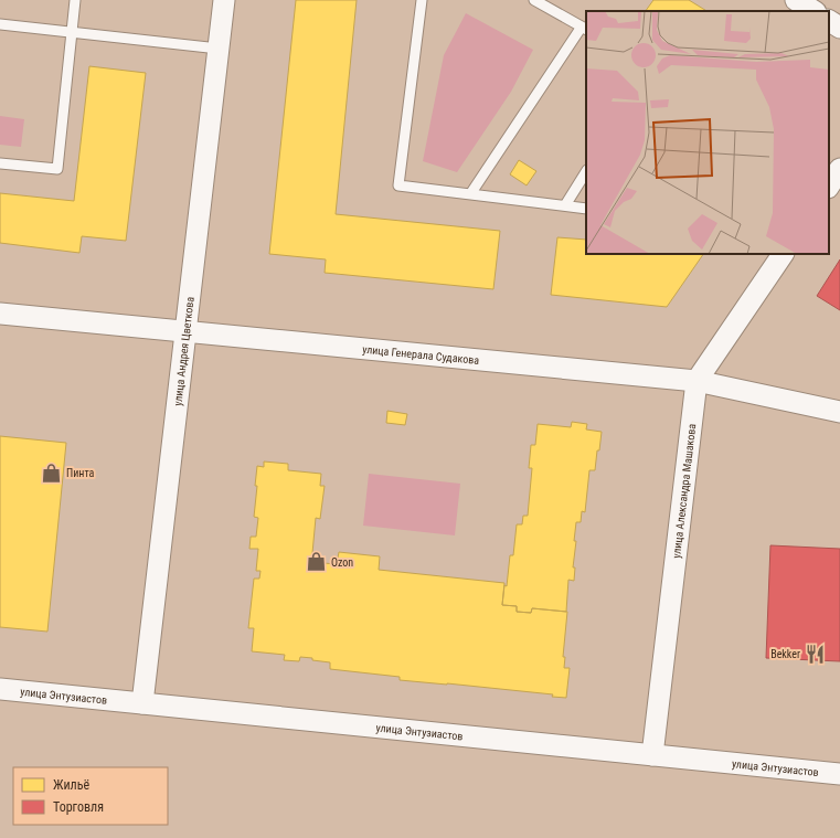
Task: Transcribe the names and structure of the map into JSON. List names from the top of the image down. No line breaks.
{"streets":{"street":["улица Андрея Цветкова","улица Генерала Судакова","улица Александра Машакова","улица Энтузиастов"]},"crossings":[["улица Андрея Цветкова","улица Генерала Судакова"],["улица Андрея Цветкова","улица Энтузиастов"],["улица Генерала Судакова","улица Александра Машакова"],["улица Александра Машакова","улица Энтузиастов"]],"places":{"shop":["Пинта","Ozon"],"restaurant":["Bekker"]},"legend":["Жильё","Торговля"]}
